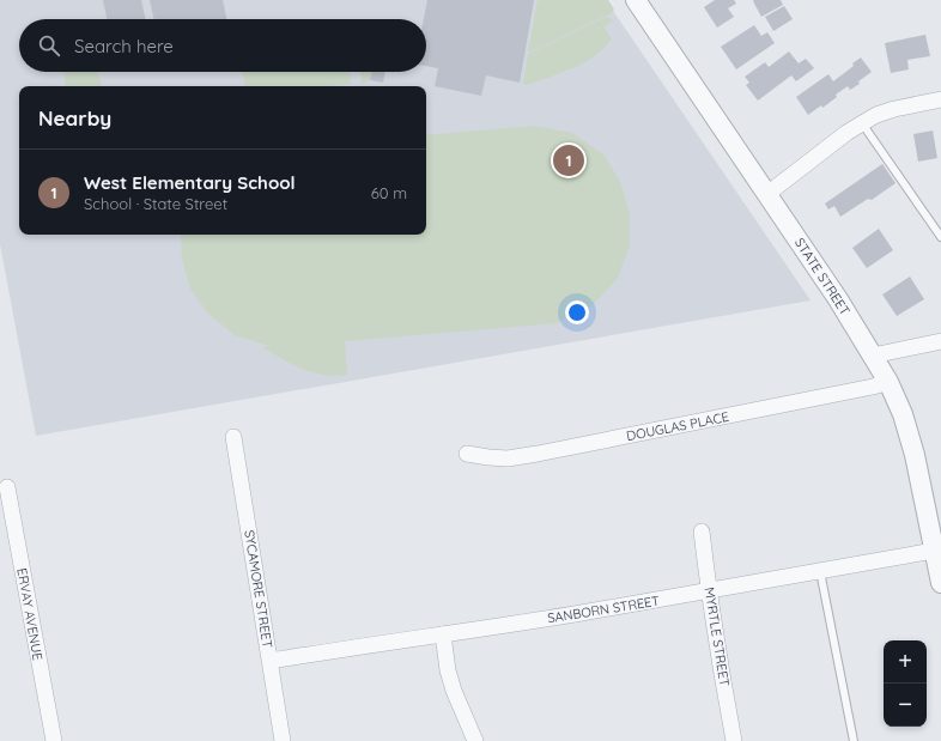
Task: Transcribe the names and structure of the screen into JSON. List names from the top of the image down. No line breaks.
{"streets":{"street":["STATE STREET","DOUGLAS PLACE","SYCAMORE STREET","SANBORN STREET","ERVAY AVENUE","MYRTLE STREET"]},"crossings":[["STATE STREET","DOUGLAS PLACE"],["STATE STREET","SANBORN STREET"],["SYCAMORE STREET","SANBORN STREET"],["SANBORN STREET","MYRTLE STREET"]],"page":{"search":"Search here","heading":"Nearby","pins":"1","list":[{"mark":"1","name":"West Elementary School","note":"School · State Street","value":"60 m"}],"map_buttons":["+","−"]}}
